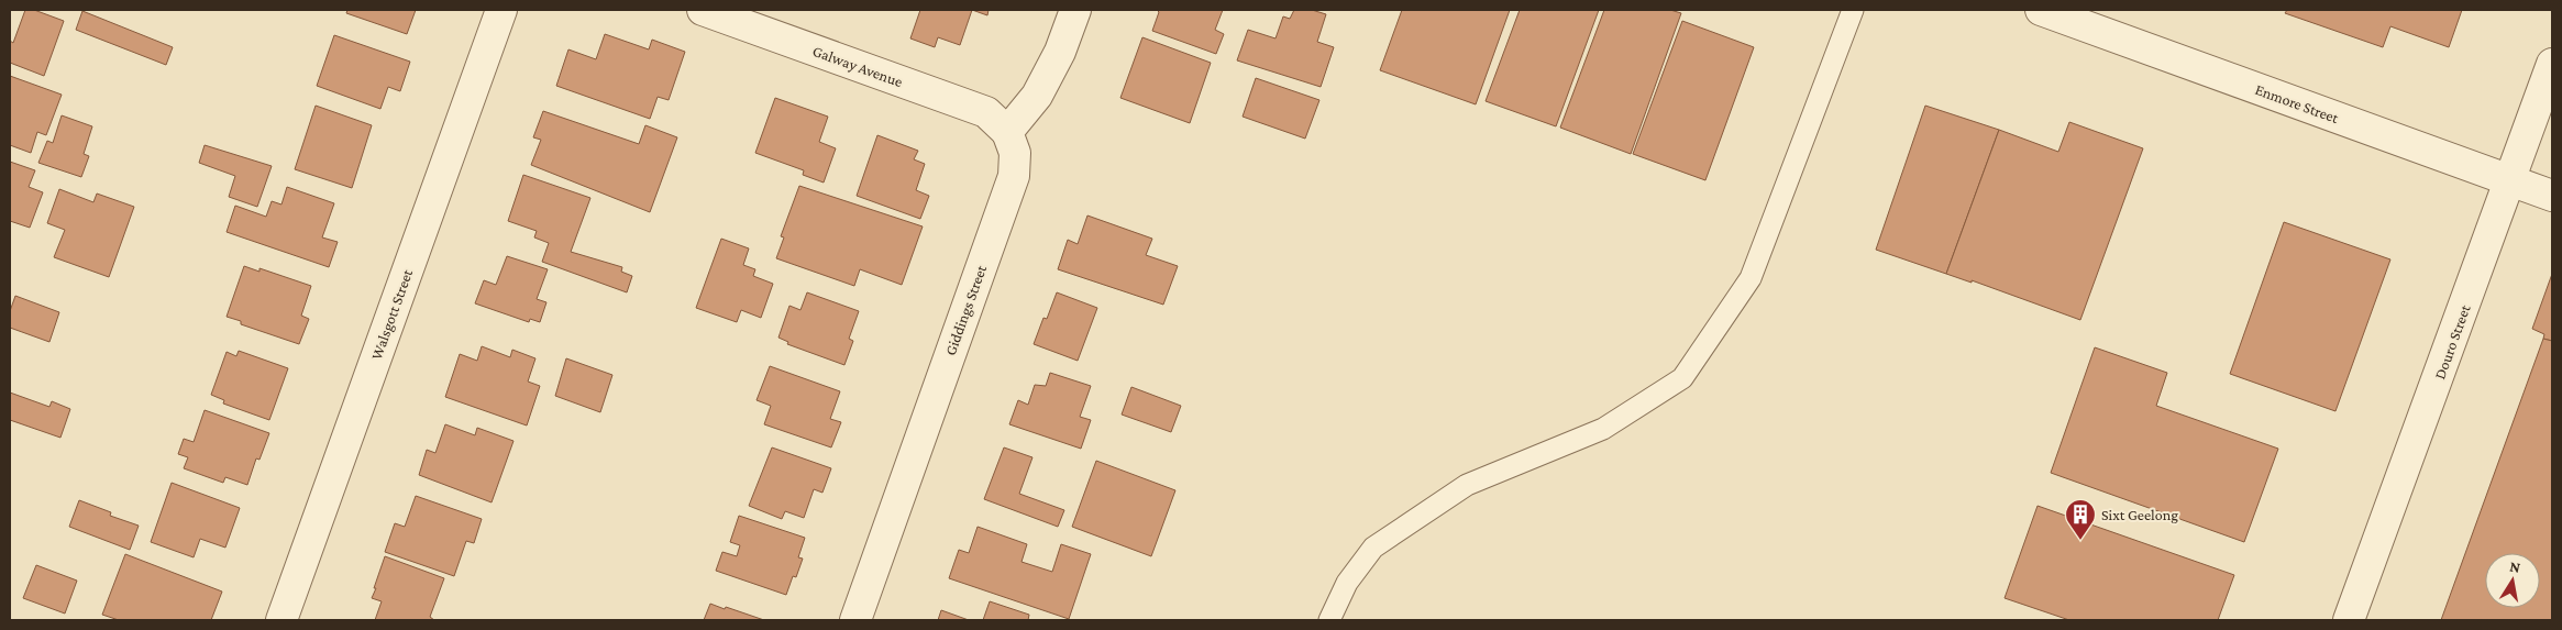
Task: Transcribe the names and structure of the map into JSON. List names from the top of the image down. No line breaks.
{"streets":{"street":["Galway Avenue","Enmore Street","Giddings Street","Walsgott Street","Douro Street"]},"crossings":[["Galway Avenue","Giddings Street"],["Enmore Street","Douro Street"]],"places":{"building":["Sixt Geelong"]},"north":"top"}
